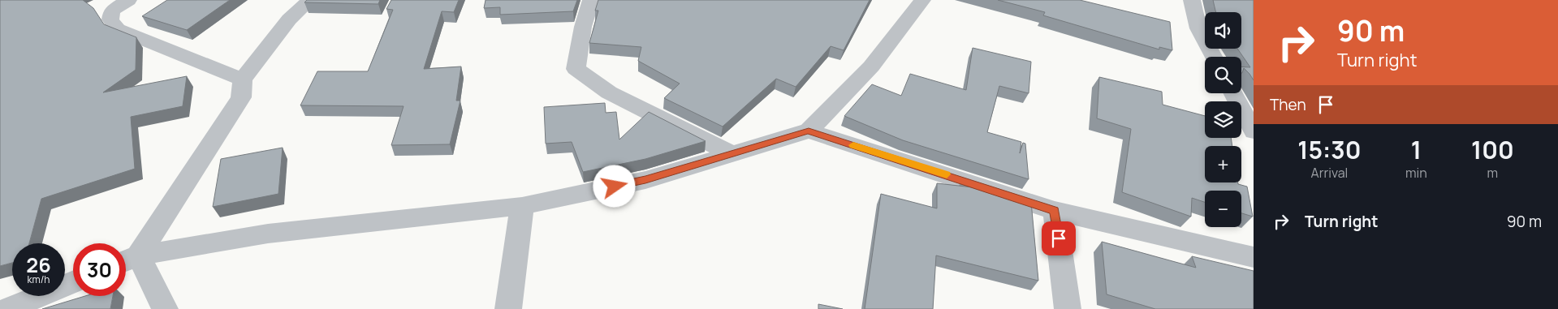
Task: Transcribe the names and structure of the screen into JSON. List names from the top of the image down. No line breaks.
{"page":{"turn":["90 m","Turn right"],"map_buttons":["+","−"],"then":"Then","eta":["15:30","Arrival","1","min","100","m"],"list":[{"name":"Turn right","value":"90 m"}],"speed":"26 km/h","limit":"30"}}
